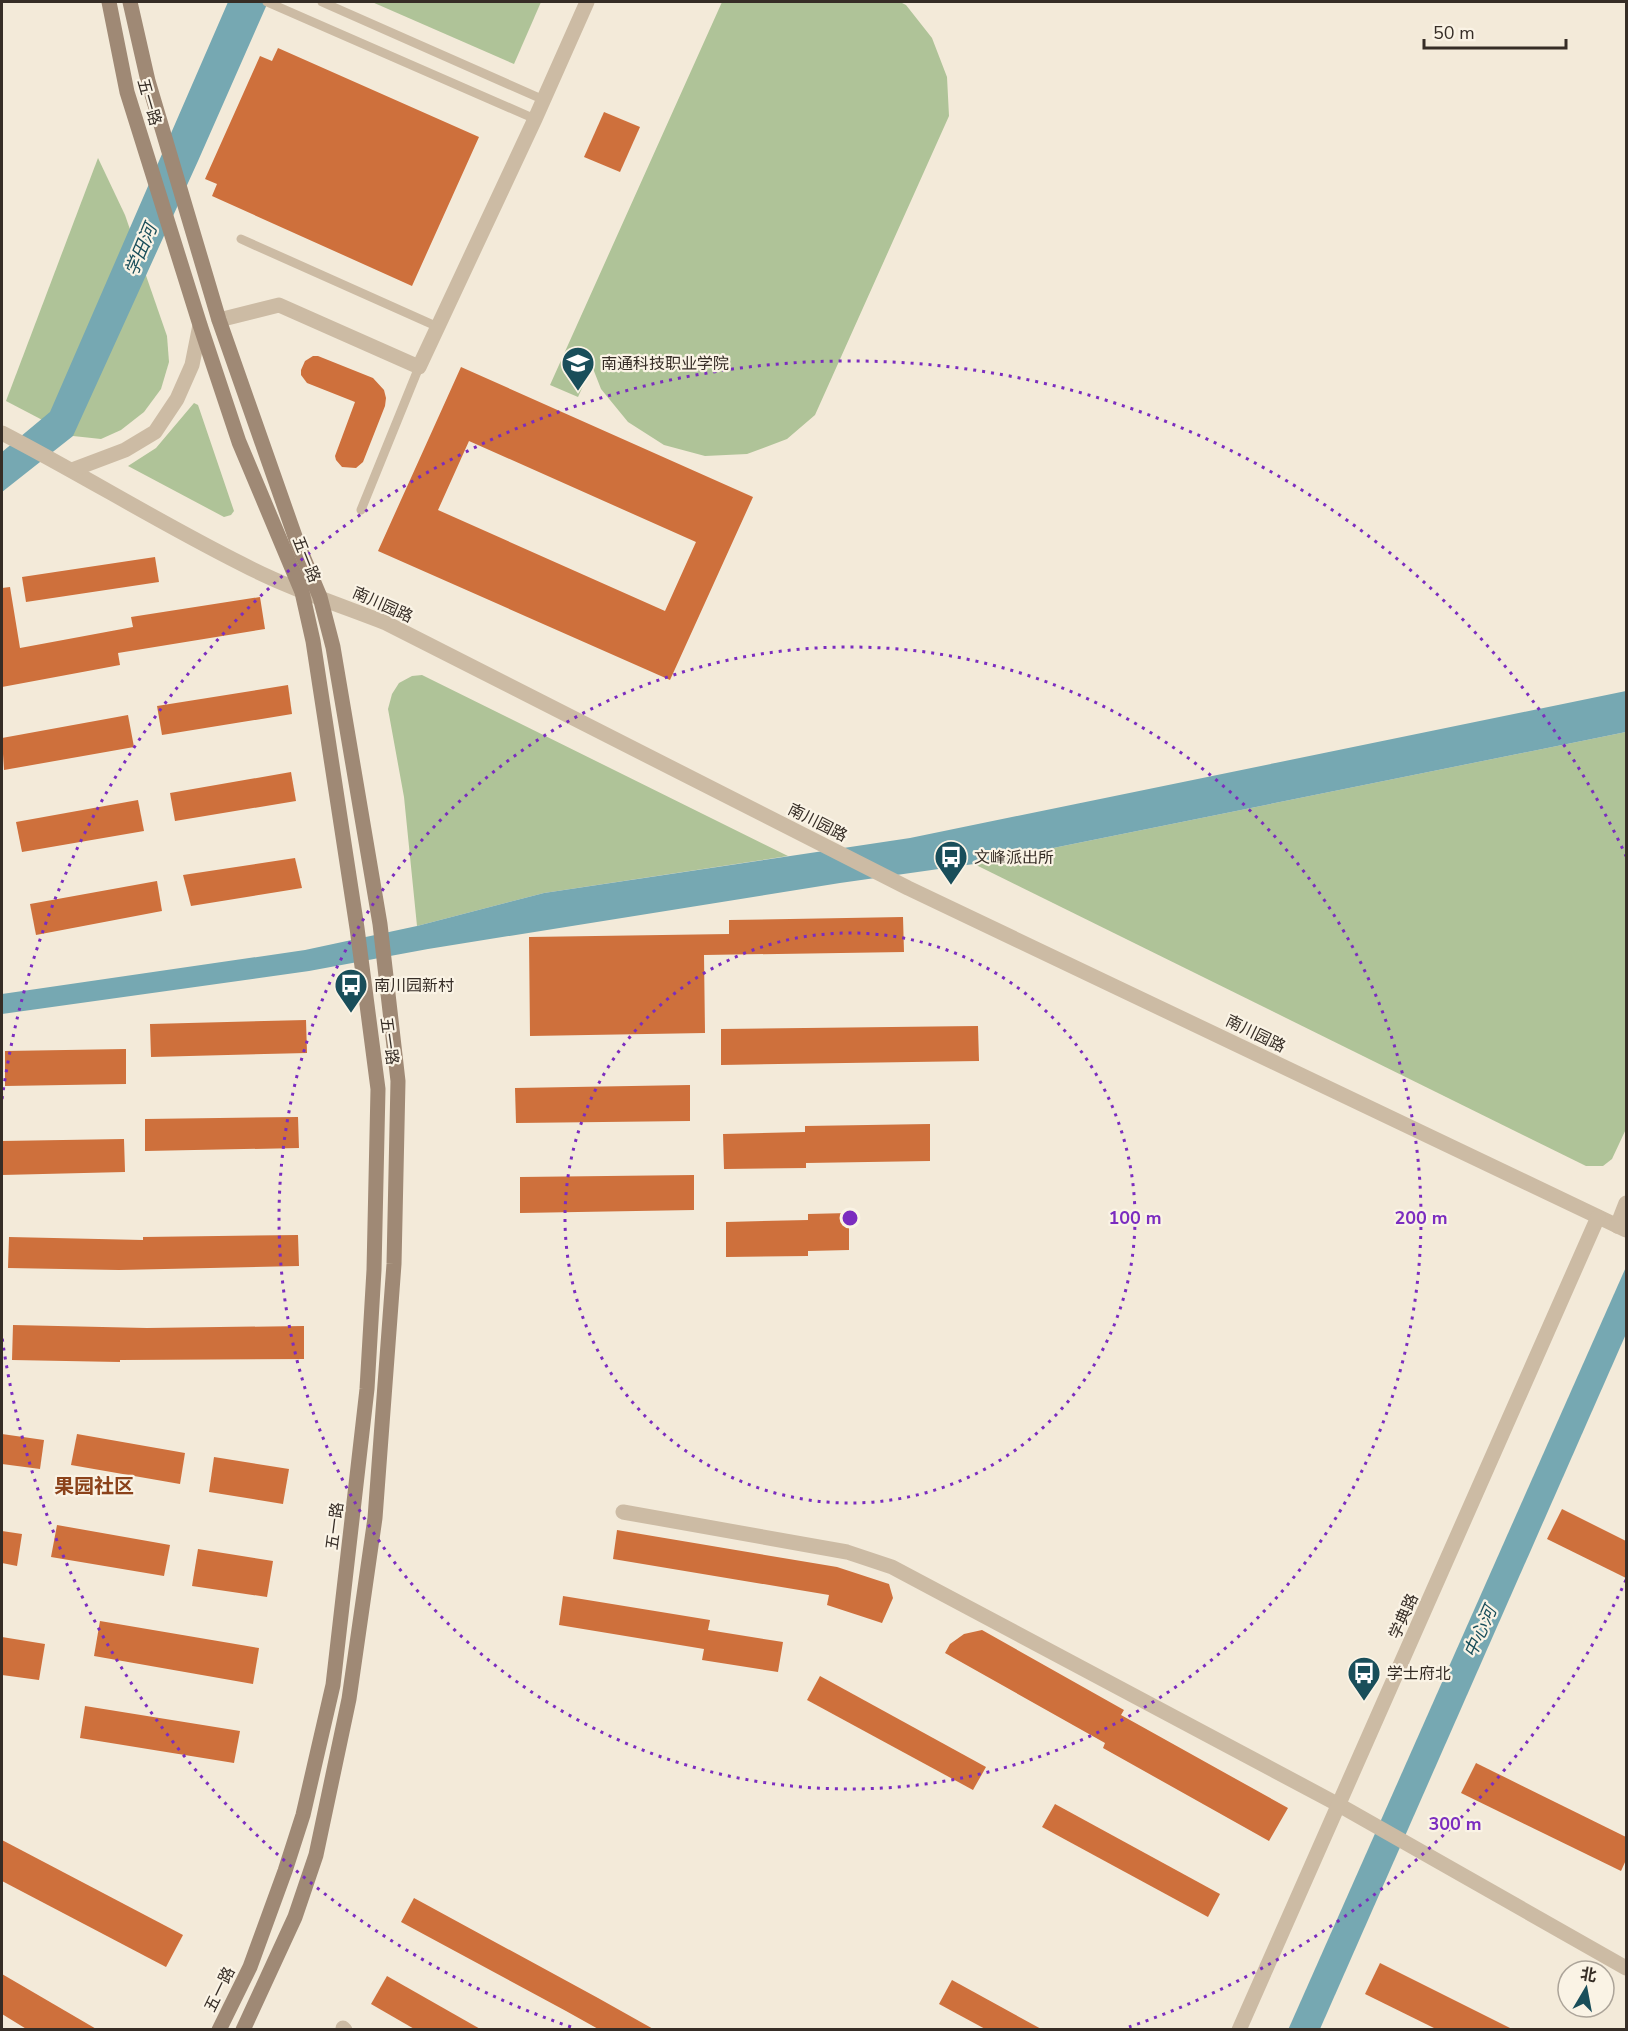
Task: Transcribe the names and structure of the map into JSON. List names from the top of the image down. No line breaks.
{"streets":{"main road":["五一路"],"street":["南川园路","学典路"]},"crossings":[["五一路","南川园路"],["南川园路","学典路"]],"districts":["果园社区"],"water":["学田河","中心河"],"places":{"school or university":["南通科技职业学院"],"bus stop":["文峰派出所","南川园新村","学士府北"]},"scale_bar":"50 m","north":"top","rings":["100 m","200 m","300 m"]}
